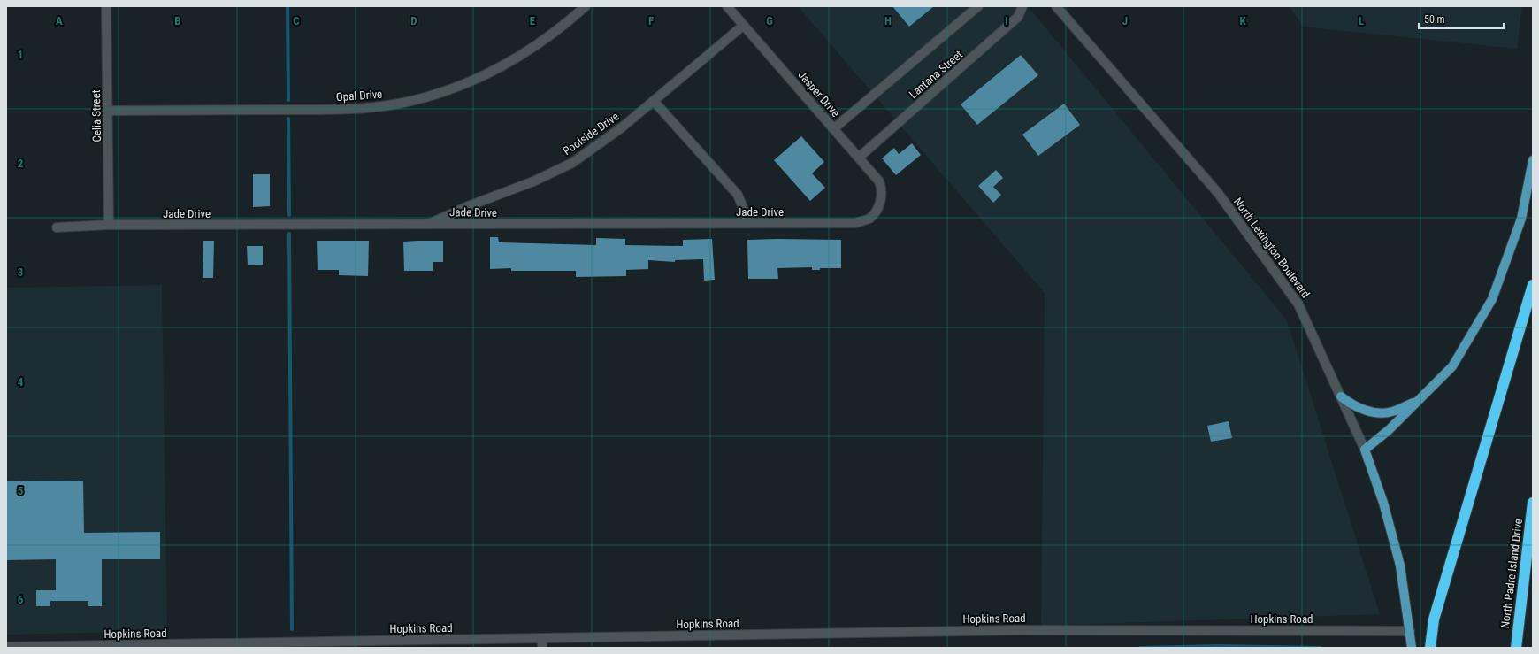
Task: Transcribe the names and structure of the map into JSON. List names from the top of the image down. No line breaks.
{"streets":{"highway":["North Padre Island Drive"],"main road":["North Lexington Boulevard"],"street":["Lantana Street","Jasper Drive","Opal Drive","Celia Street","Poolside Drive","Jade Drive","Hopkins Road"]},"crossings":[["Lantana Street","Jasper Drive"],["Jasper Drive","Poolside Drive"],["Jasper Drive","Jade Drive"],["Opal Drive","Celia Street"],["Celia Street","Jade Drive"],["Poolside Drive","Jade Drive"],["North Lexington Boulevard","Hopkins Road"]],"scale_bar":"50 m","grid":{"columns":["A","B","C","D","E","F","G","H","I","J","K","L"],"rows":["1","2","3","4","5","6"]}}
